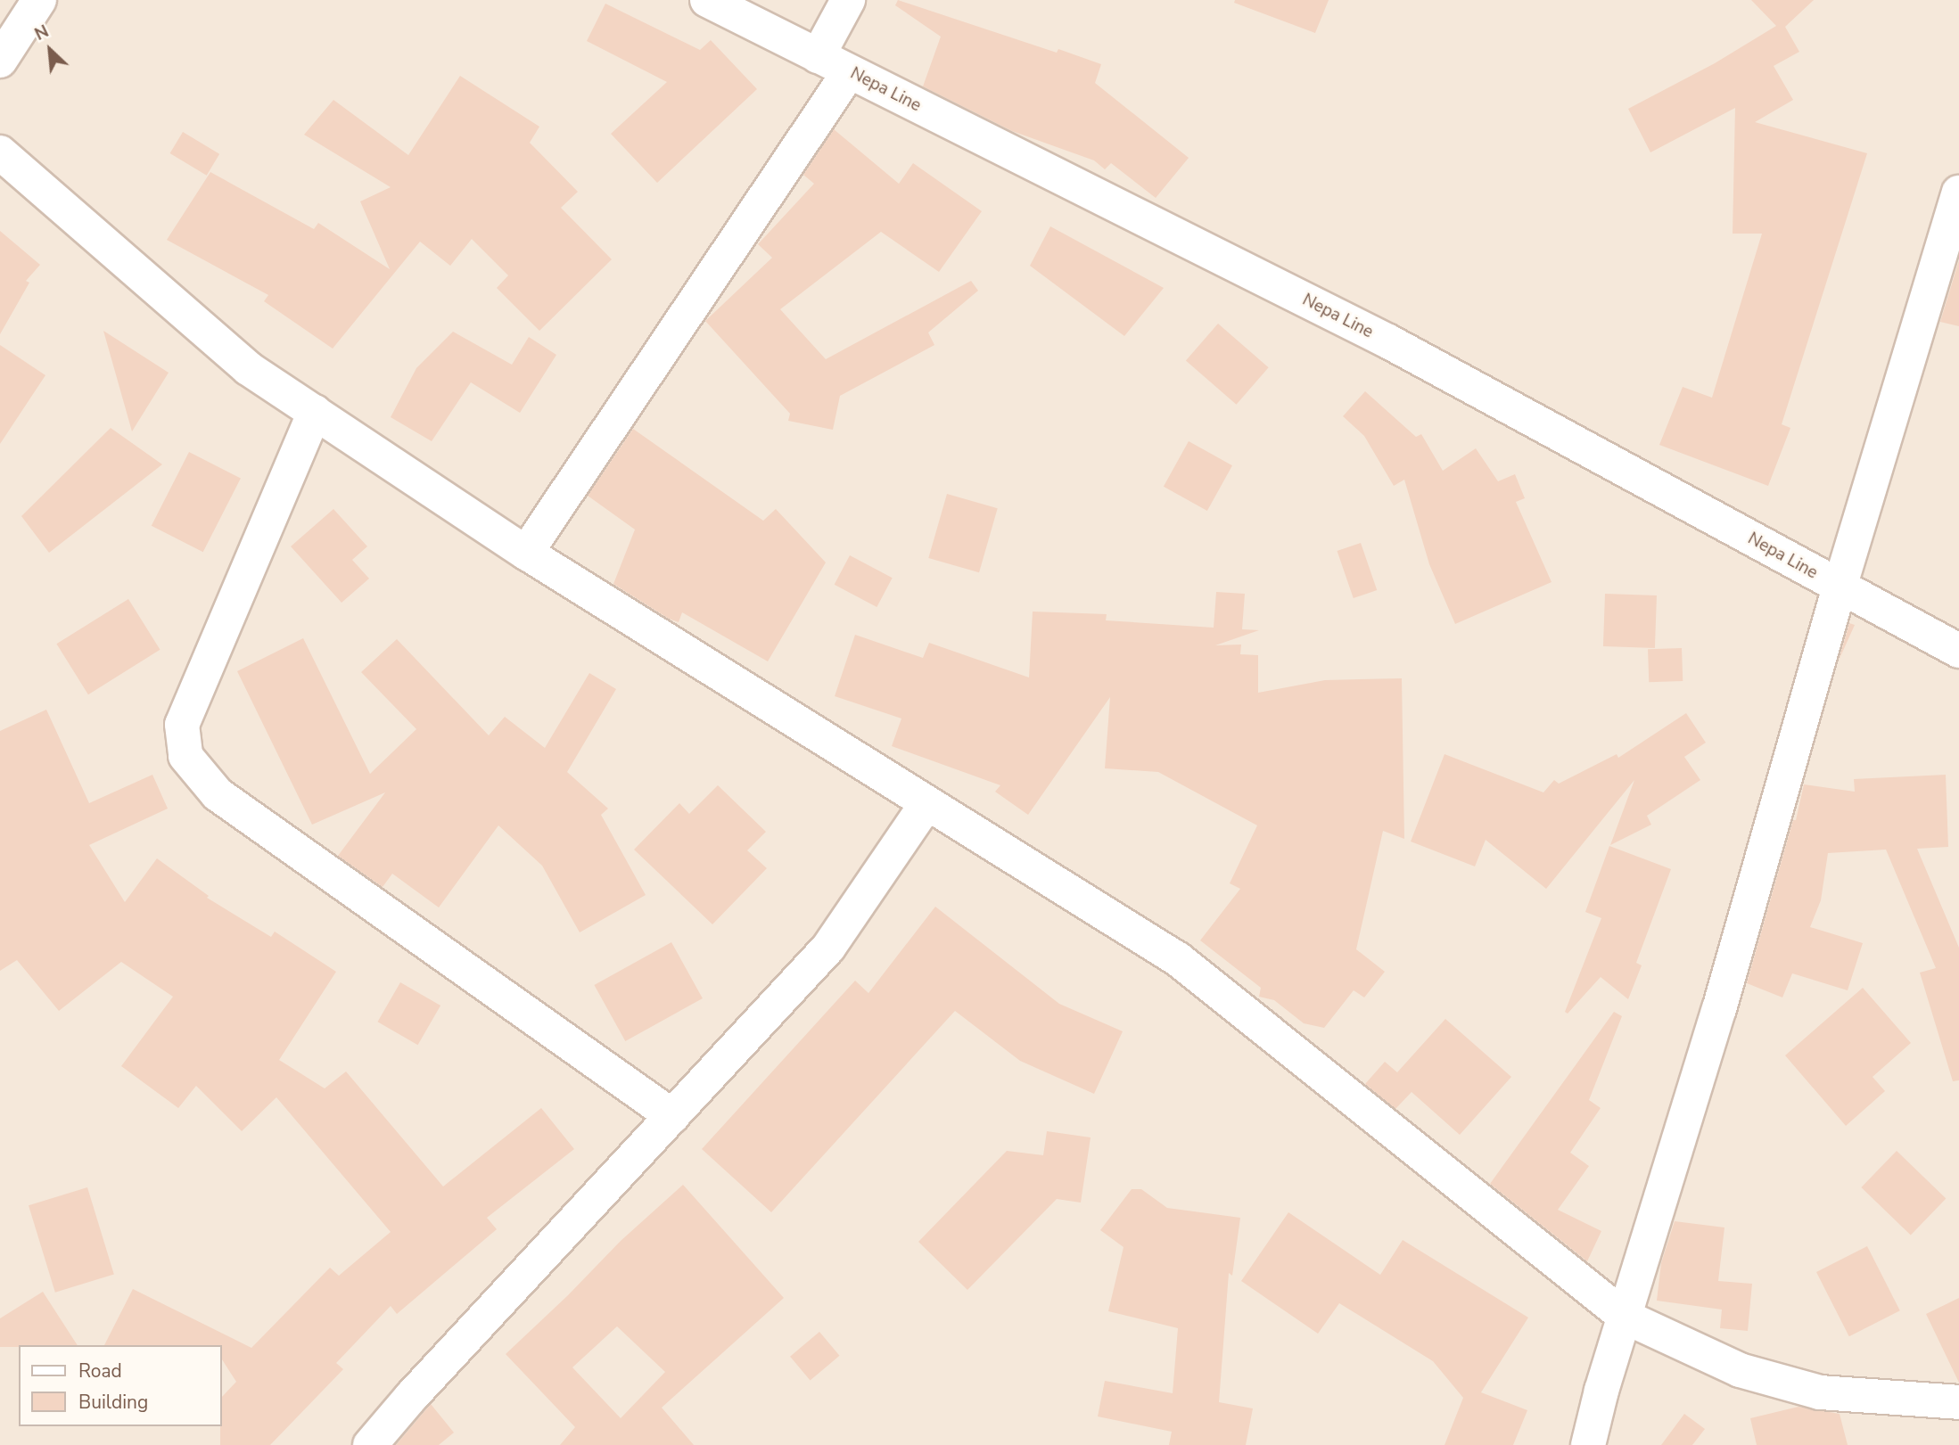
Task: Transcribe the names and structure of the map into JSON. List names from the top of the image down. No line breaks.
{"streets":{"street":["Nepa Line"]},"legend":["Road","Building"],"north":"top left"}
